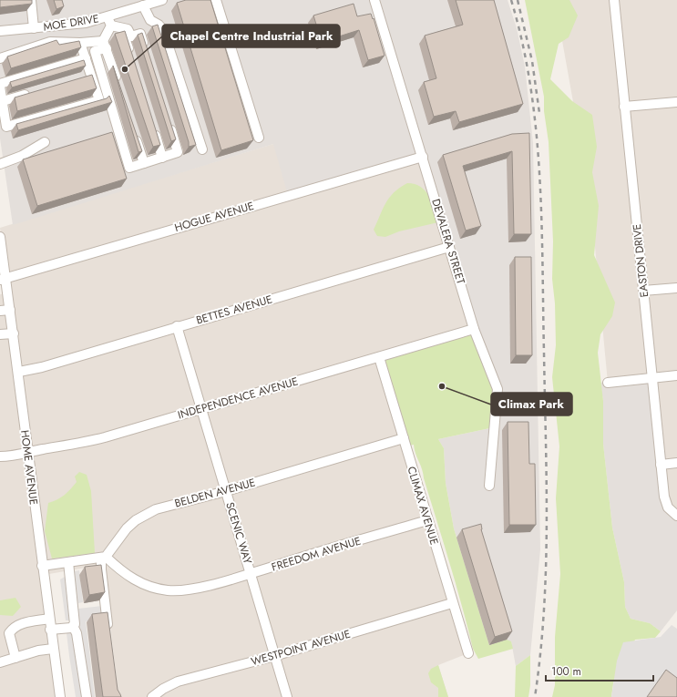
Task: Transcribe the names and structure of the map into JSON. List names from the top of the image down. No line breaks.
{"streets":{"street":["MOE DRIVE","HOGUE AVENUE","DEVALERA STREET","EASTON DRIVE","BETTES AVENUE","INDEPENDENCE AVENUE","HOME AVENUE","BELDEN AVENUE","CLIMAX AVENUE","SCENIC WAY","FREEDOM AVENUE","WESTPOINT AVENUE"]},"crossings":[["HOGUE AVENUE","DEVALERA STREET"],["HOGUE AVENUE","HOME AVENUE"],["DEVALERA STREET","BETTES AVENUE"],["DEVALERA STREET","INDEPENDENCE AVENUE"],["BETTES AVENUE","HOME AVENUE"],["BETTES AVENUE","SCENIC WAY"],["INDEPENDENCE AVENUE","HOME AVENUE"],["INDEPENDENCE AVENUE","CLIMAX AVENUE"],["INDEPENDENCE AVENUE","SCENIC WAY"],["BELDEN AVENUE","CLIMAX AVENUE"],["BELDEN AVENUE","SCENIC WAY"],["BELDEN AVENUE","FREEDOM AVENUE"],["CLIMAX AVENUE","FREEDOM AVENUE"],["CLIMAX AVENUE","WESTPOINT AVENUE"],["SCENIC WAY","FREEDOM AVENUE"],["SCENIC WAY","WESTPOINT AVENUE"]],"places":["Chapel Centre Industrial Park","Climax Park"],"scale_bar":"100 m"}
